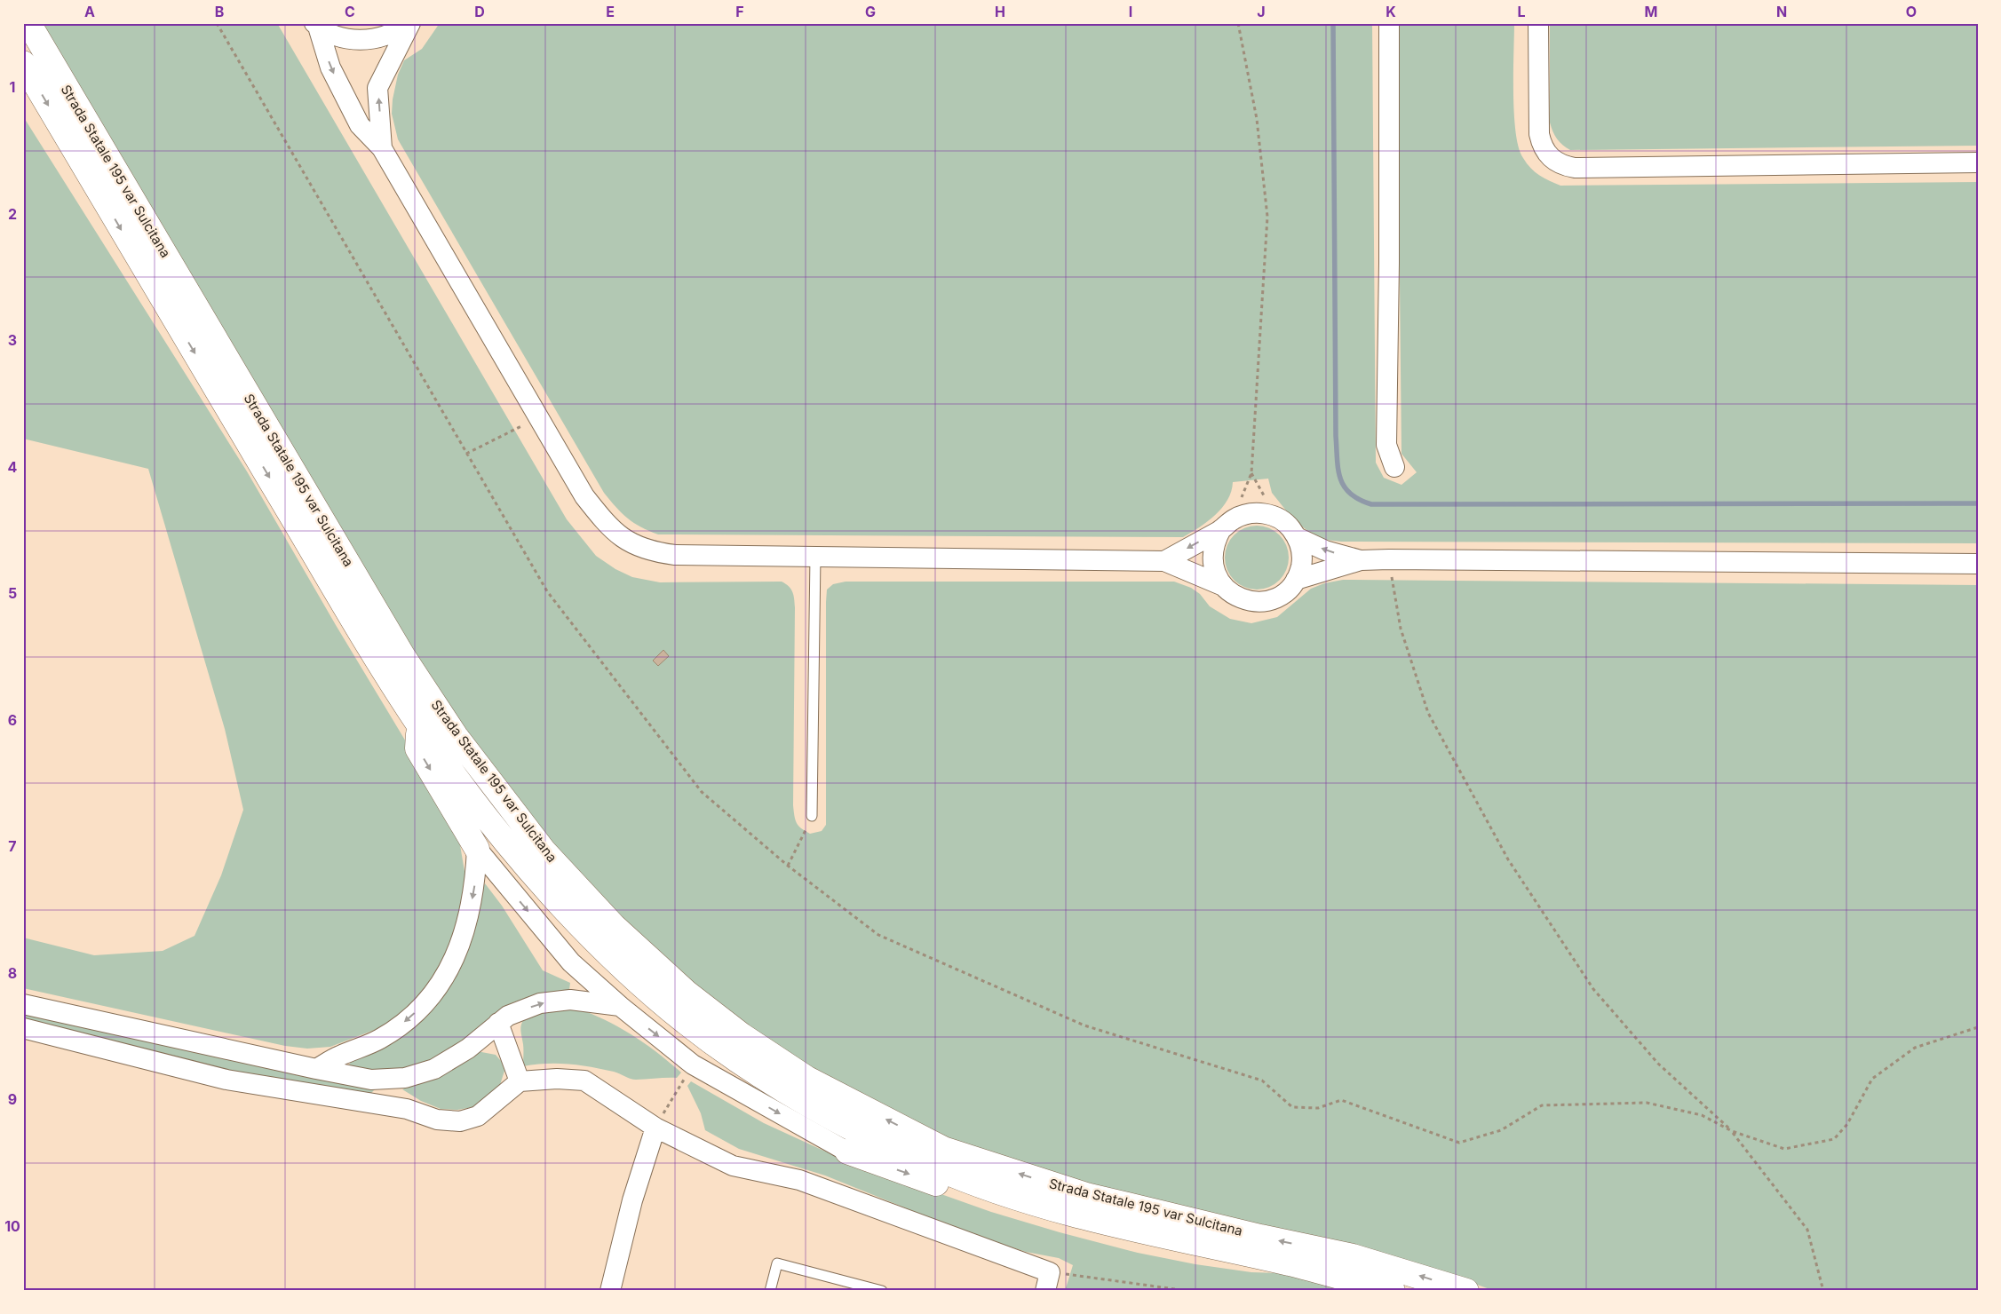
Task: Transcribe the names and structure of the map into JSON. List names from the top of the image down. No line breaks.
{"streets":{"highway":["Strada Statale 195 var Sulcitana"]},"grid":{"columns":["A","B","C","D","E","F","G","H","I","J","K","L","M","N","O"],"rows":["1","2","3","4","5","6","7","8","9","10"]}}
